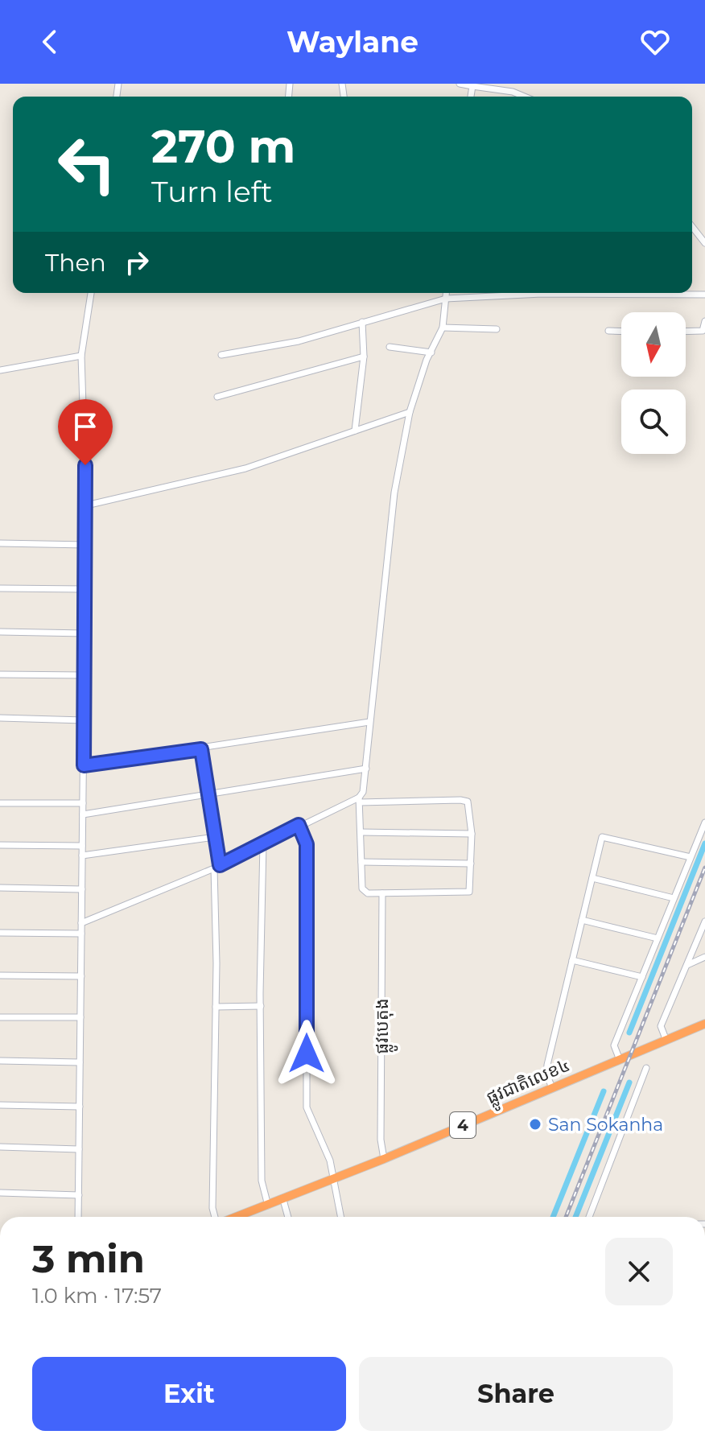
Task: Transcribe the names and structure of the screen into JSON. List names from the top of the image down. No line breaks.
{"streets":{"highway":["ផ្លូវជាតិលេខ៤","4"],"street":["ផ្លូវបេតុង"]},"crossings":[["ផ្លូវបេតុង","ផ្លូវជាតិលេខ៤"]],"places":["San Sokanha"],"north":"bottom","page":{"header":"Waylane","turn":["270 m","Turn left"],"then":"Then","heading":["3 min","1.0 km · 17:57"],"buttons":["Exit","Share"]}}
